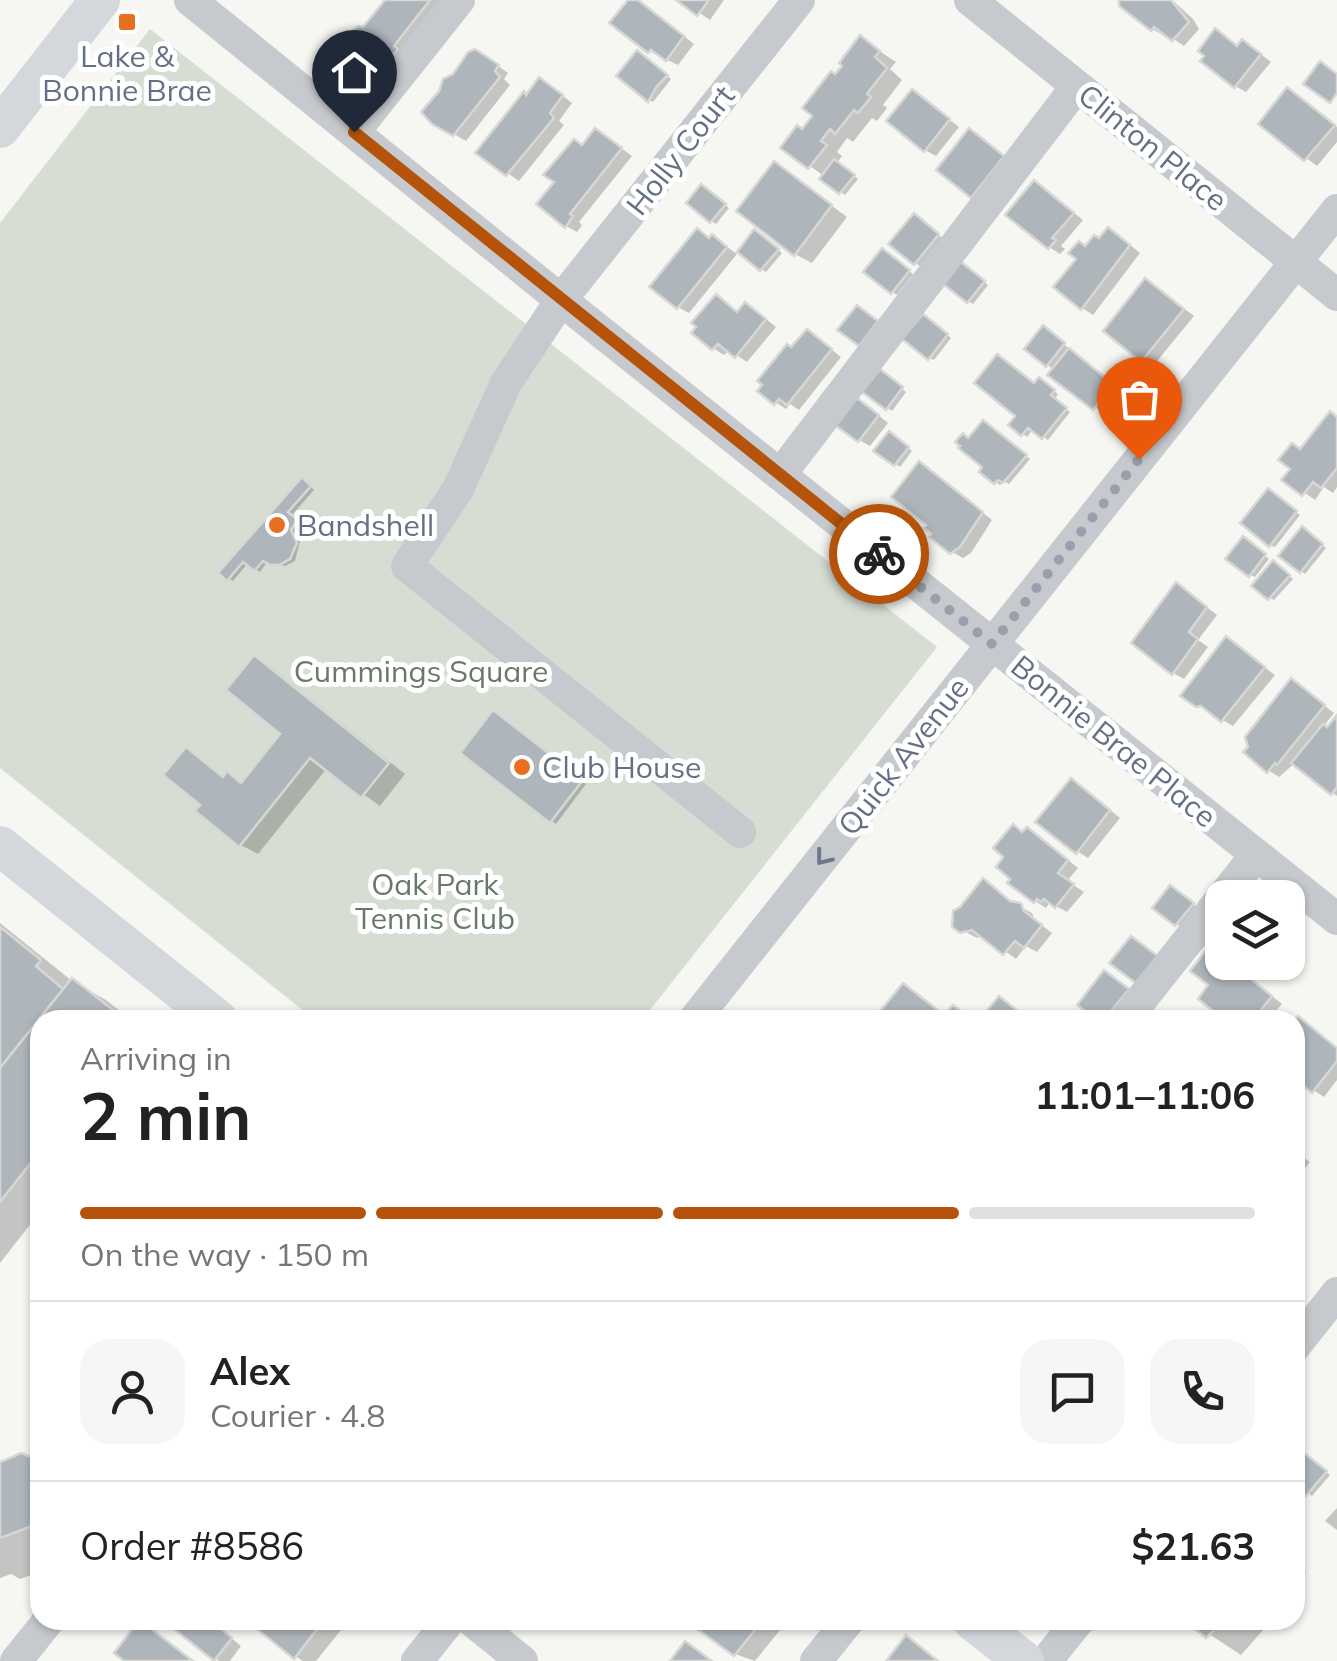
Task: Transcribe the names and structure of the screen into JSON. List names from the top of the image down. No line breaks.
{"streets":{"street":["Clinton Place","Holly Court","Bonnie Brae Place","Quick Avenue"]},"crossings":[["Clinton Place","Quick Avenue"],["Holly Court","Bonnie Brae Place"],["Bonnie Brae Place","Quick Avenue"]],"one_way":["Quick Avenue"],"parks":["Cummings Square","Oak Park Tennis Club"],"places":{"transit":["Lake & Bonnie Brae"],"other":["Bandshell","Club House"]},"page":{"heading":["2 min","Arriving in","11:01–11:06"],"panel":["Alex","Courier · 4.8","Order #8586","$21.63"],"bar":"On the way · 150 m"}}
